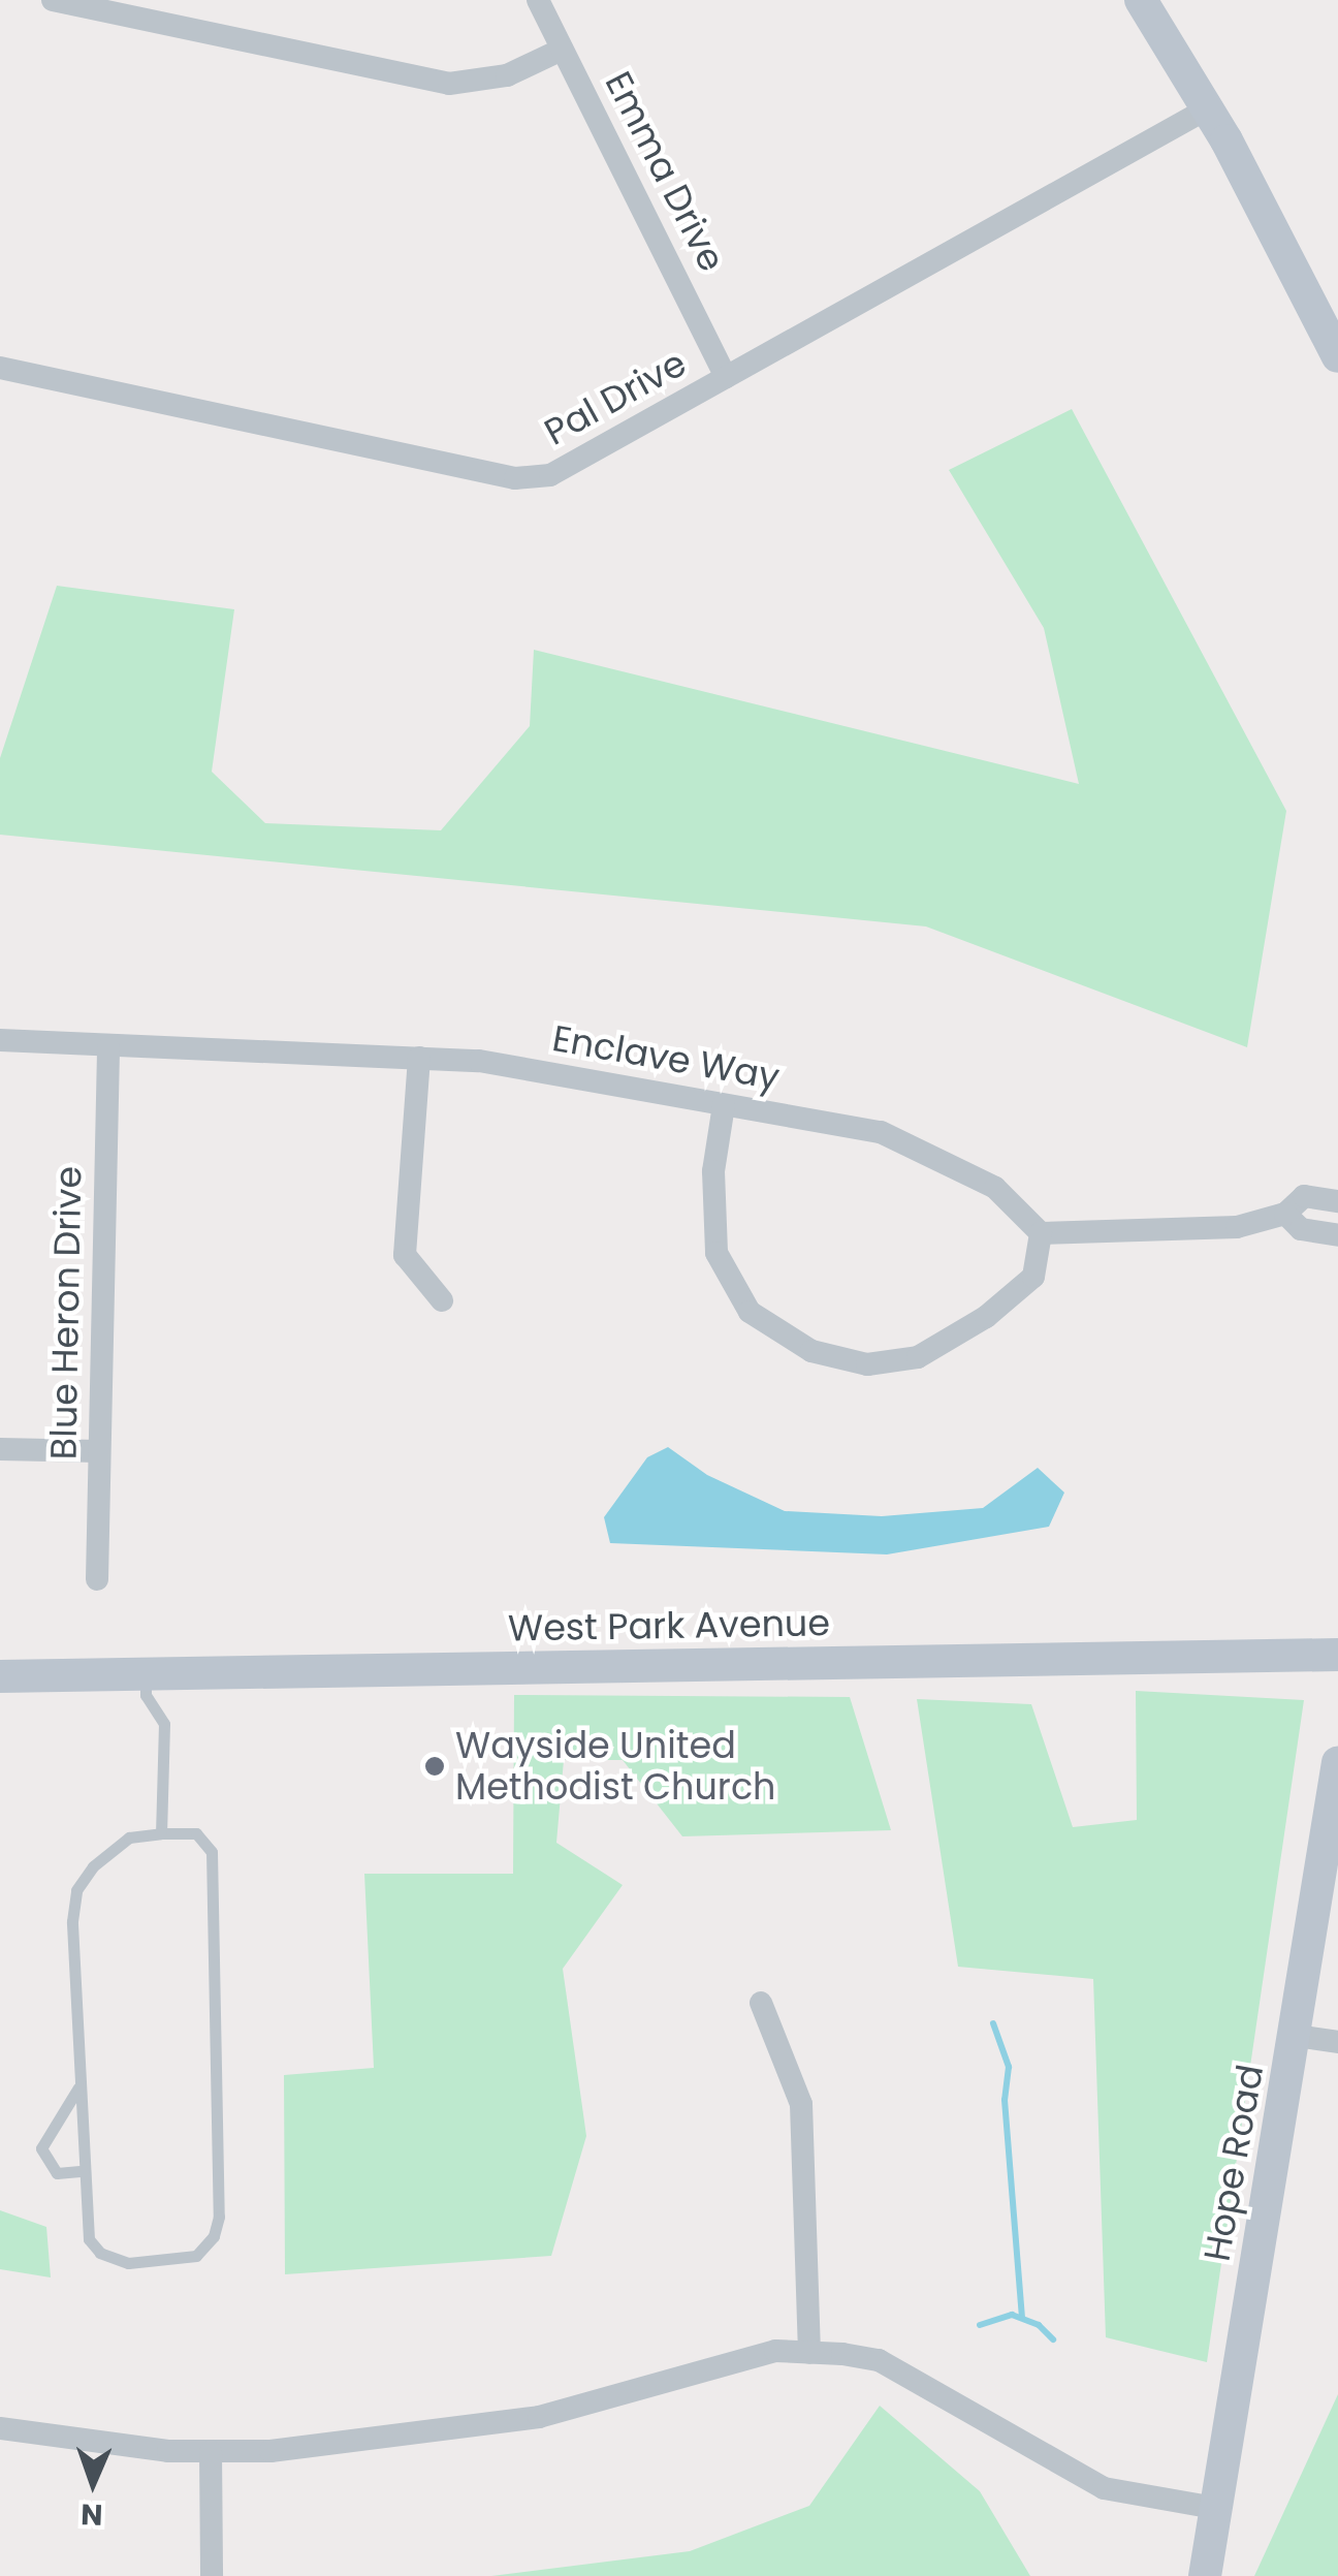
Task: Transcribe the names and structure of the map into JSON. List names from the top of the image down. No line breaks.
{"streets":{"street":["Emma Drive","Pal Drive","Enclave Way","Blue Heron Drive","West Park Avenue","Hope Road"]},"crossings":[["Emma Drive","Pal Drive"],["Enclave Way","Blue Heron Drive"]],"places":["Wayside United Methodist Church"],"north":"bottom"}
